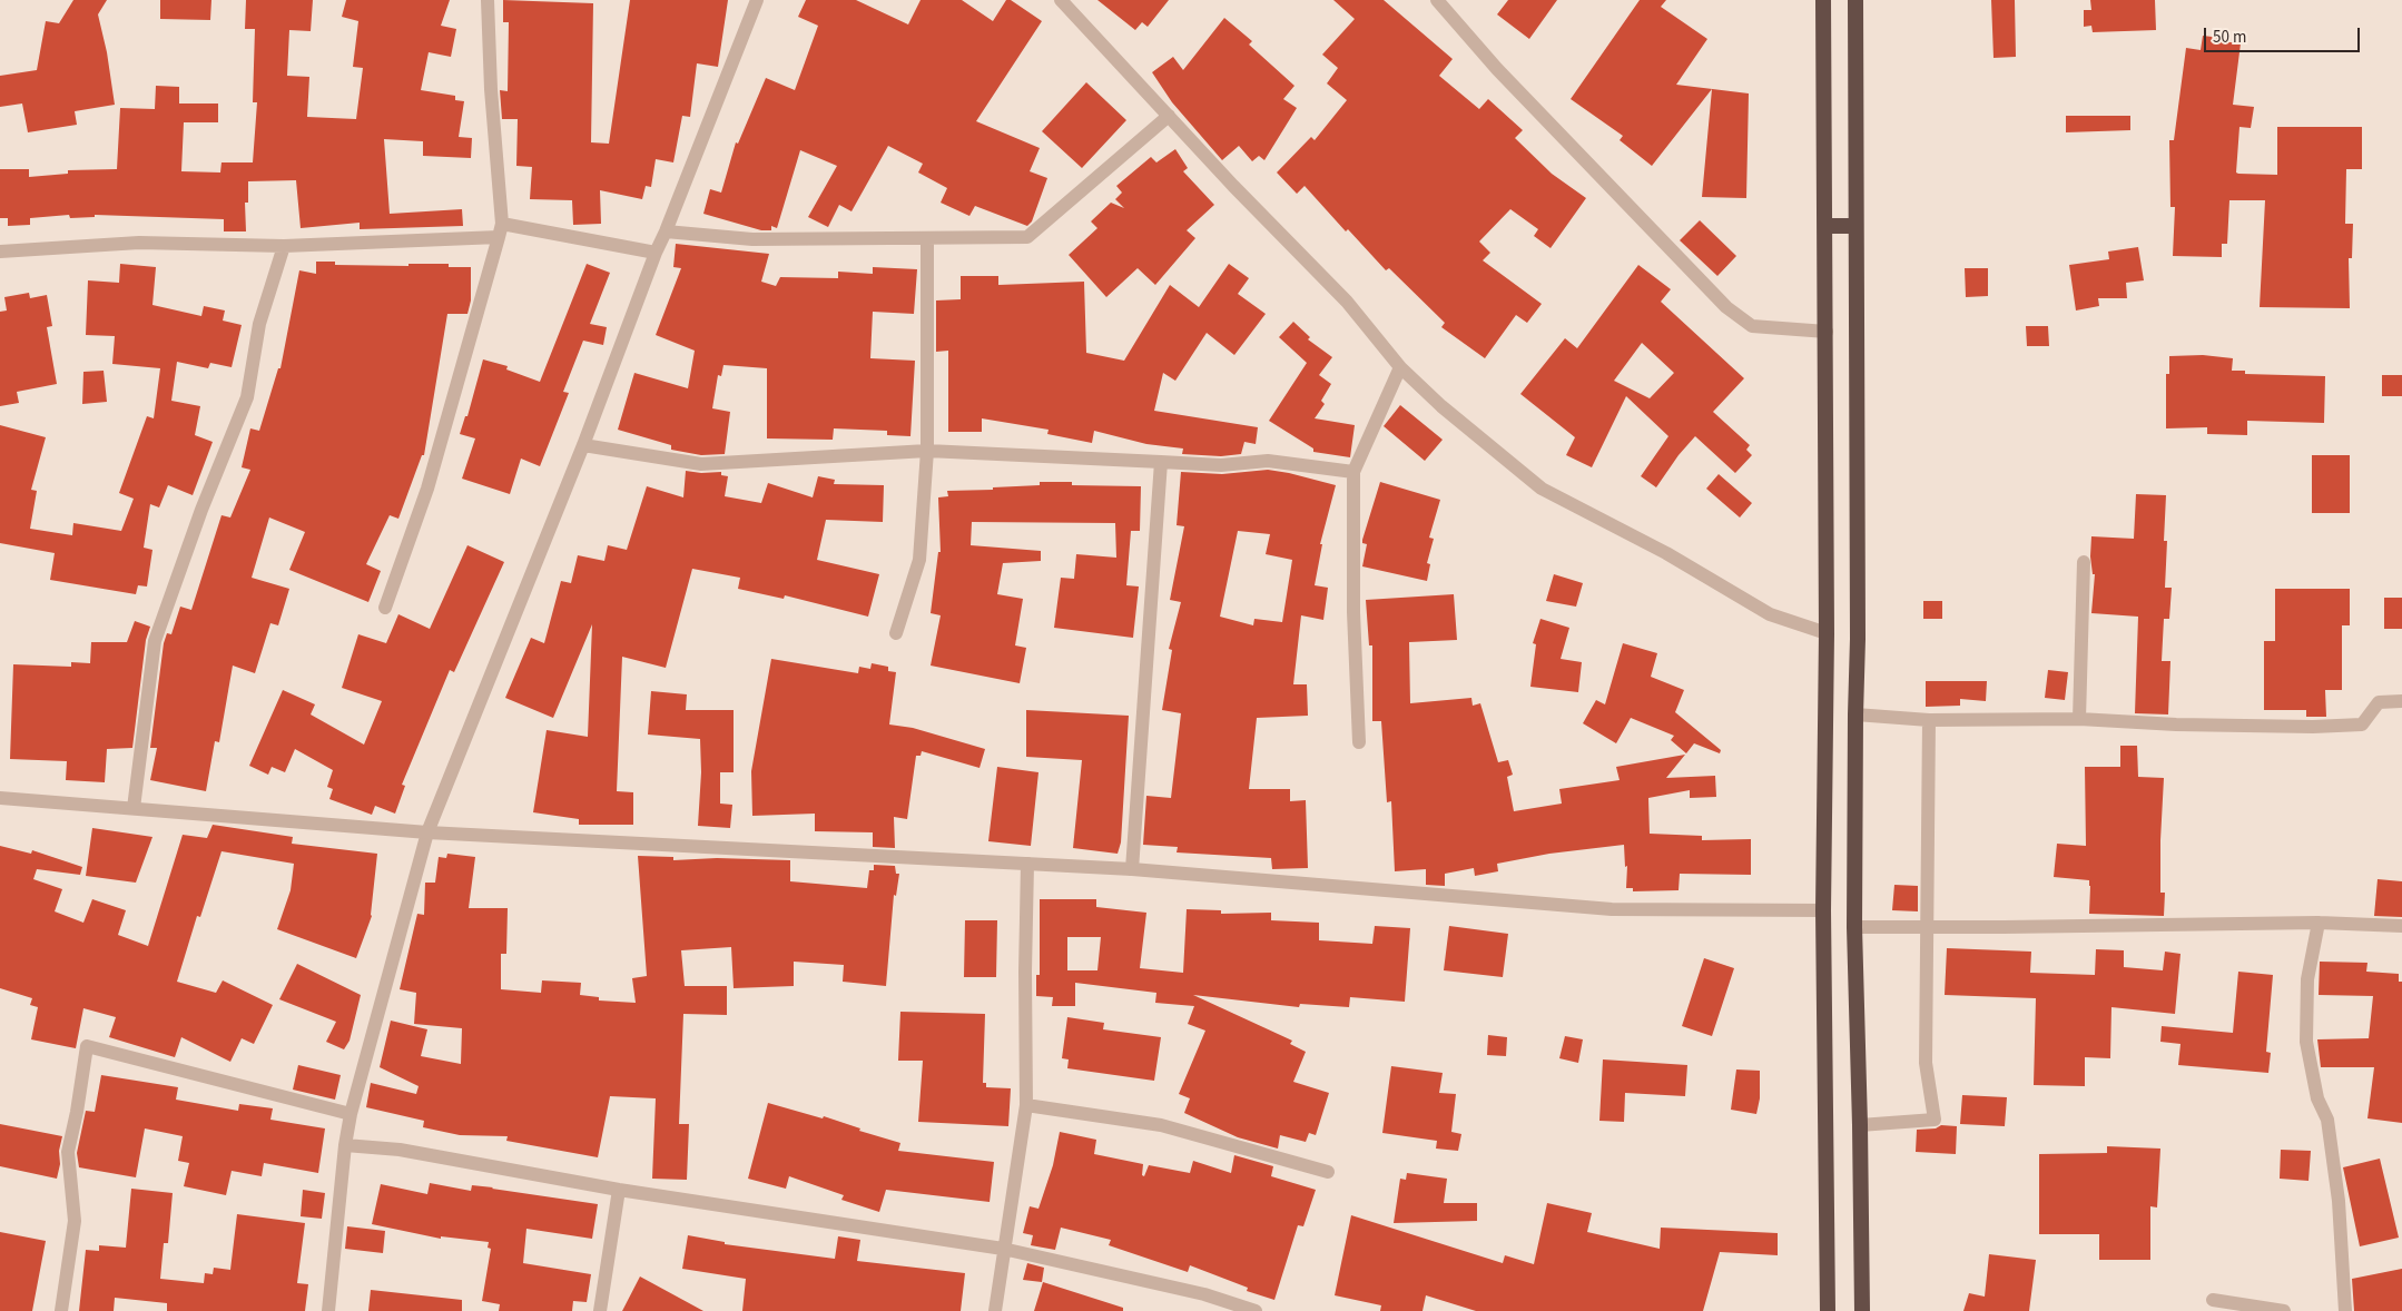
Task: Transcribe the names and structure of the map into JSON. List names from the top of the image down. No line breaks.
{"scale_bar":"50 m"}
